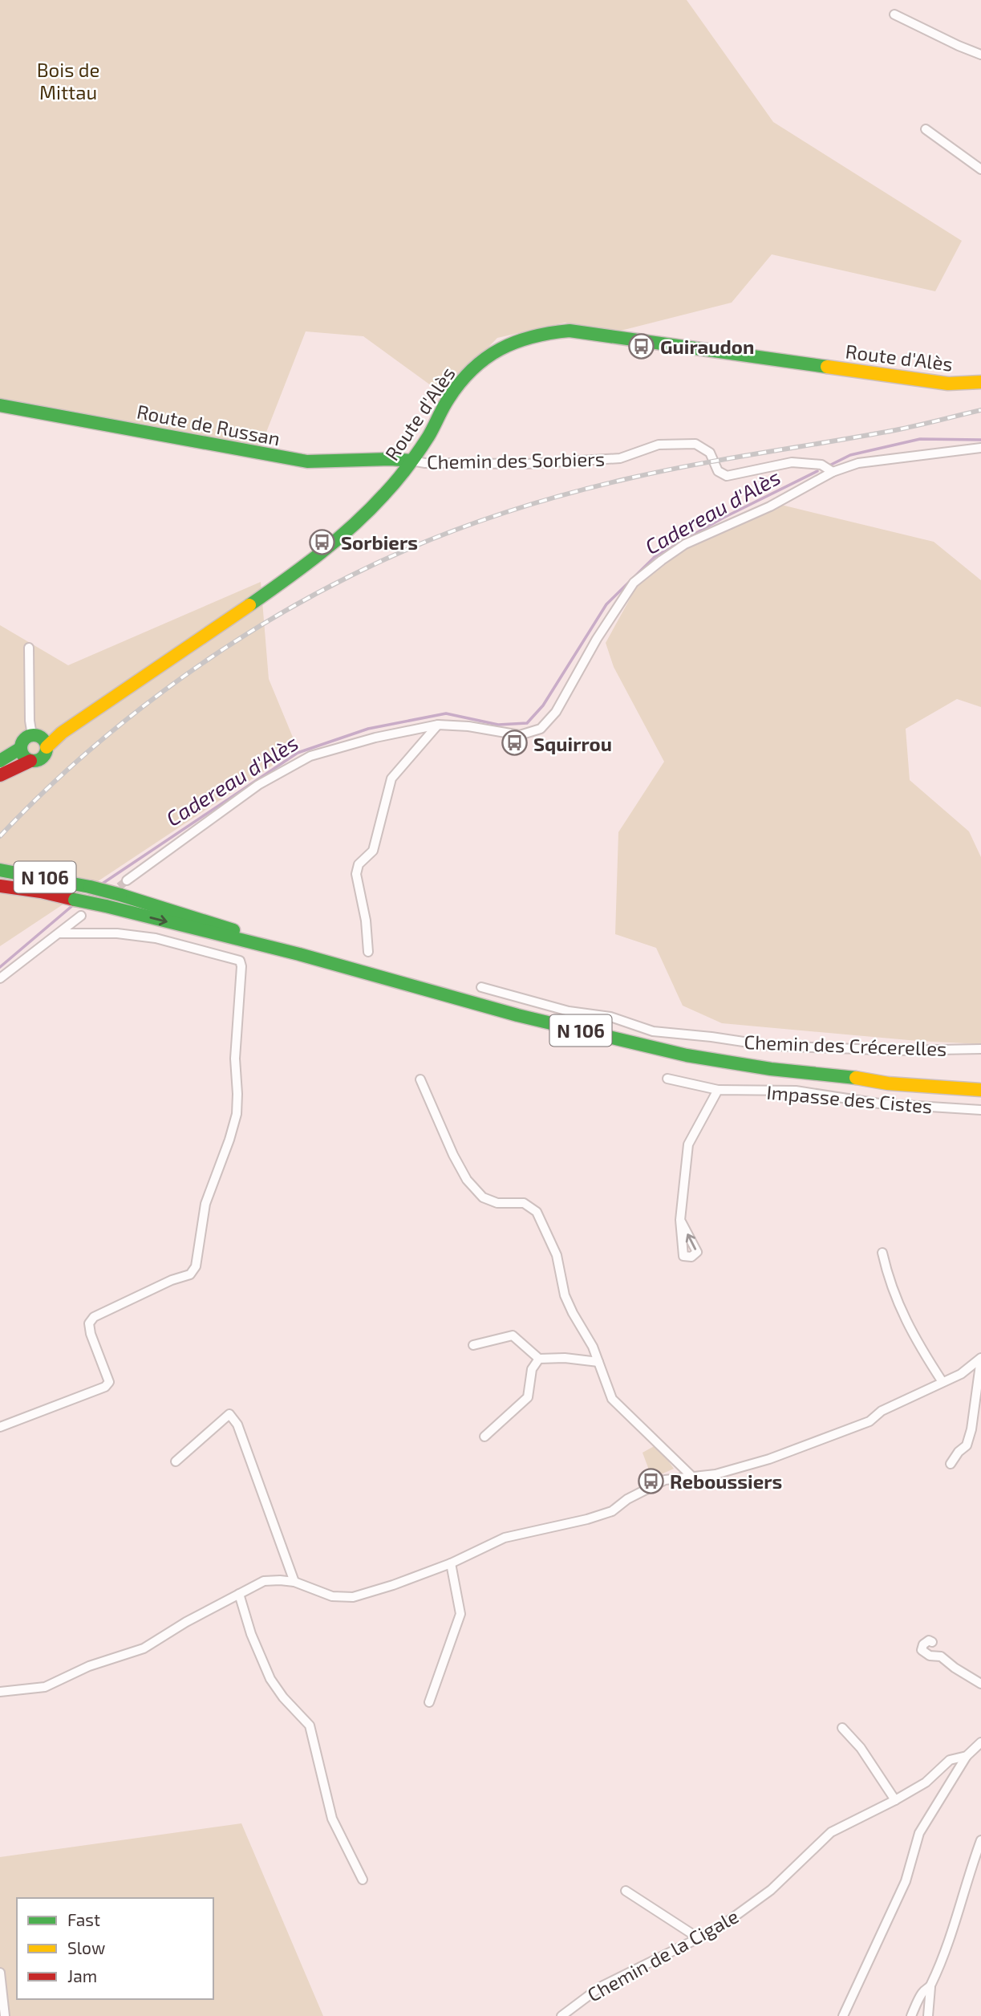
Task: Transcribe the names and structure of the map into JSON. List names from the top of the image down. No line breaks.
{"streets":{"main road":["Route d'Alès","Route de Russan","N 106"],"street":["Chemin des Sorbiers","Chemin des Crécerelles","Impasse des Cistes","Chemin de la Cigale"]},"crossings":[["Route d'Alès","Route de Russan"],["Route d'Alès","Chemin des Sorbiers"],["Route de Russan","Chemin des Sorbiers"]],"water":["Cadereau d'Alès"],"parks":["Bois de Mittau"],"places":{"bus stop":["Guiraudon","Sorbiers","Squirrou","Reboussiers"]},"legend":["Fast","Slow","Jam"]}
